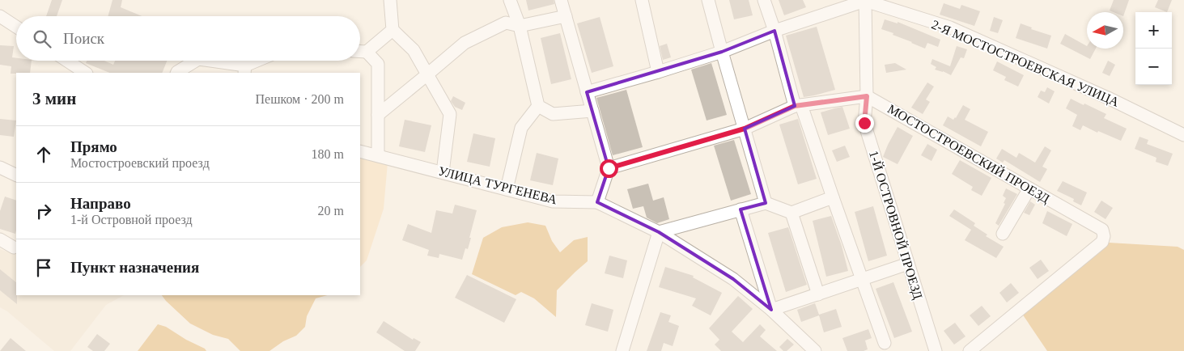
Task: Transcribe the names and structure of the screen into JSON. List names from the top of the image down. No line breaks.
{"streets":{"street":["2-Я МОСТОСТРОЕВСКАЯ УЛИЦА","МОСТОСТРОЕВСКИЙ ПРОЕЗД","УЛИЦА ТУРГЕНЕВА","1-Й ОСТРОВНОЙ ПРОЕЗД"]},"crossings":[["2-Я МОСТОСТРОЕВСКАЯ УЛИЦА","1-Й ОСТРОВНОЙ ПРОЕЗД"],["МОСТОСТРОЕВСКИЙ ПРОЕЗД","1-Й ОСТРОВНОЙ ПРОЕЗД"]],"north":"left","page":{"map_buttons":["+","−"],"search":"Поиск","heading":["3 мин","Пешком · 200 m"],"list":[["Прямо","Мостостроевский проезд","180 m"],["Направо","1-й Островной проезд","20 m"],"Пункт назначения"]}}
